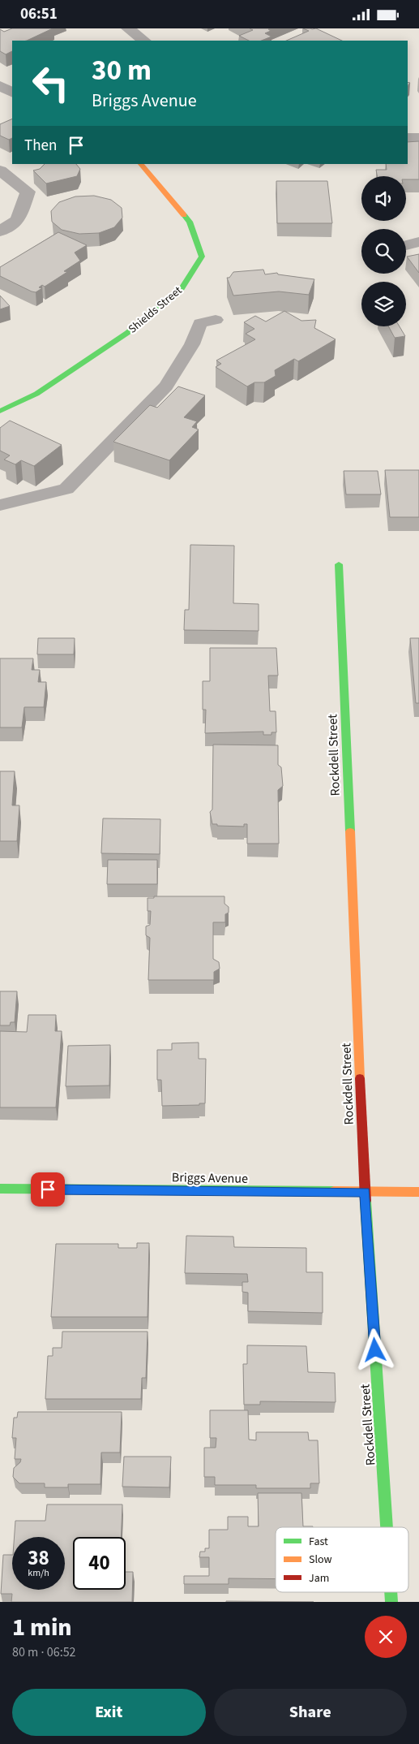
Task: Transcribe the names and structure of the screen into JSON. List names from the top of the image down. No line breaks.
{"streets":{"street":["Shields Street","Rockdell Street","Briggs Avenue"]},"crossings":[["Rockdell Street","Briggs Avenue"]],"legend":["Fast","Slow","Jam"],"page":{"status":"06:51","turn":["30 m","Briggs Avenue"],"then":"Then","speed":"38 km/h","limit":"40","heading":["1 min","80 m · 06:52"],"buttons":["Exit","Share"]}}
